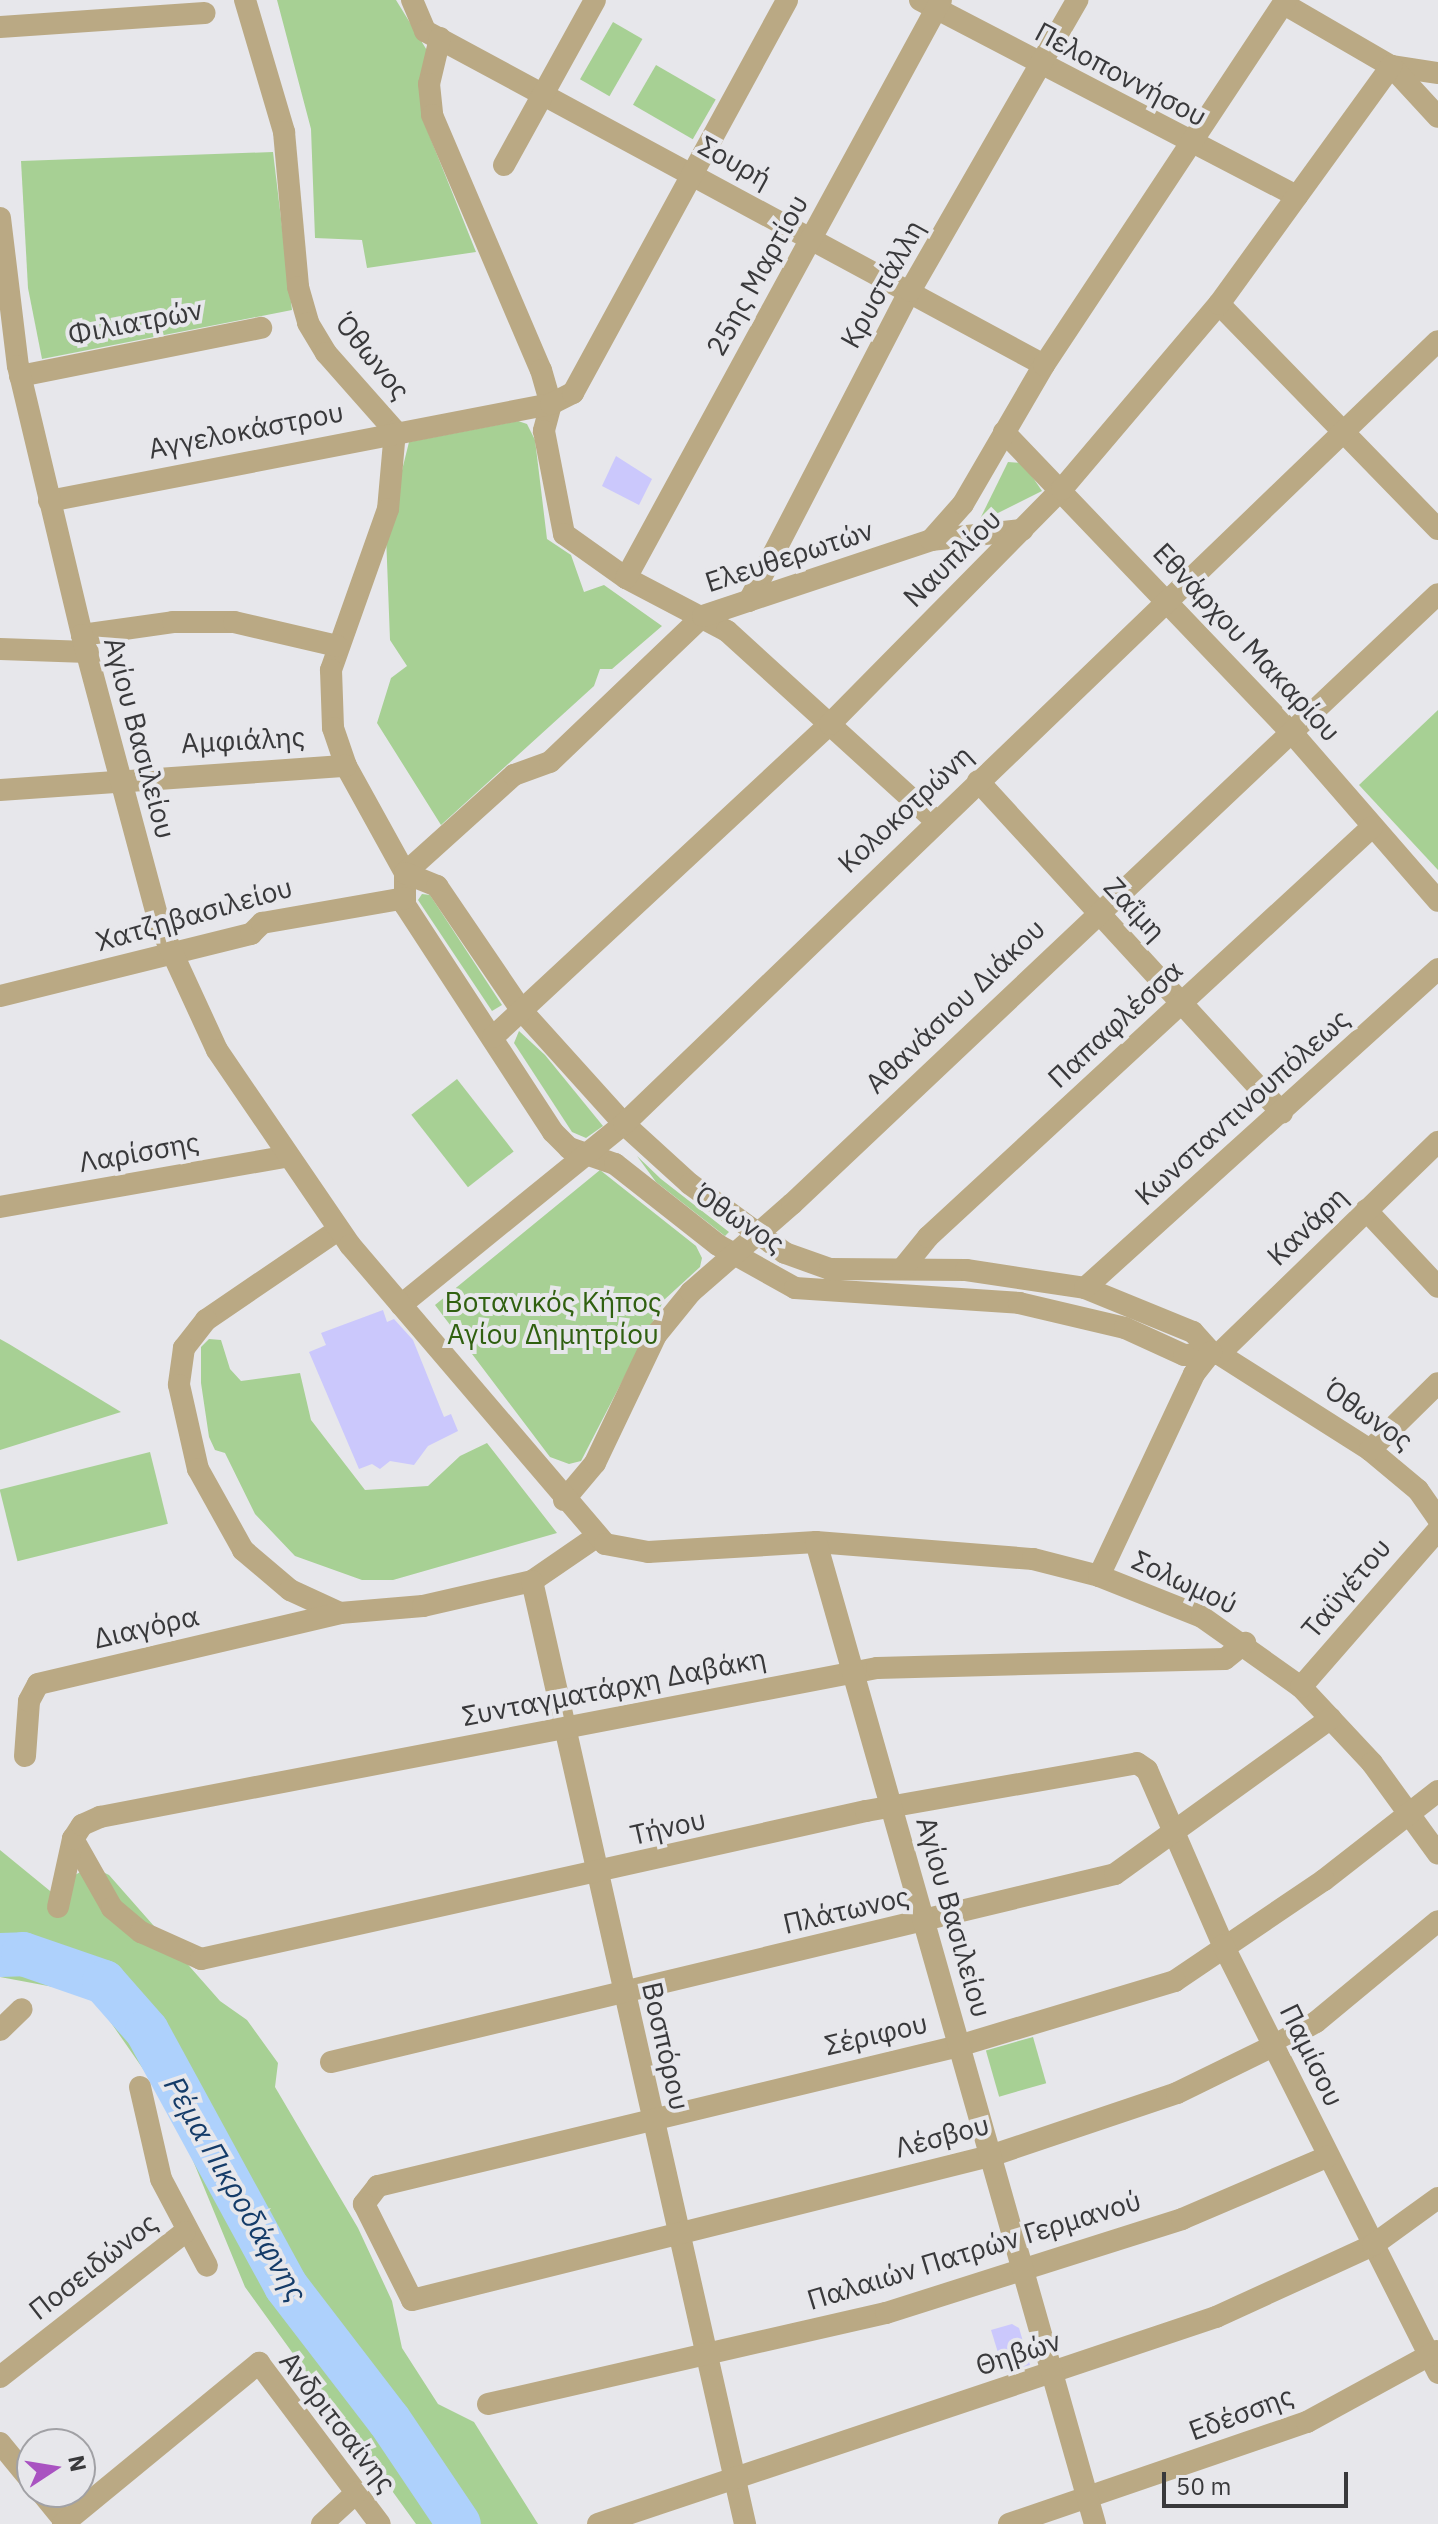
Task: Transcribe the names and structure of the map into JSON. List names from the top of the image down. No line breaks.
{"streets":{"street":["Πελοποννήσου","Σουρή","25ης Μαρτίου","Κρυστάλλη","Φιλιατρών","Όθωνος","Αγγελοκάστρου","Ελευθερωτών","Ναυπλίου","Εθνάρχου Μακαρίου","Αγίου Βασιλείου","Αμφιάλης","Κολοκοτρώνη","Ζαΐμη","Χατζηβασιλείου","Αθανάσιου Διάκου","Παπαφλέσσα","Κωνσταντινουπόλεως","Λαρίσσης","Κανάρη","Σολωμού","Ταϋγέτου","Διαγόρα","Συνταγματάρχη Δαβάκη","Τήνου","Πλάτωνος","Σέριφου","Βοσπόρου","Παμίσου","Λέσβου","Παλαιών Πατρών Γερμανού","Ποσειδώνος","Θηβών","Εδέσσης","Ανδριτσαίνης"]},"crossings":[["Πελοποννήσου","25ης Μαρτίου"],["Πελοποννήσου","Κρυστάλλη"],["Πελοποννήσου","Ελευθερωτών"],["Πελοποννήσου","Ναυπλίου"],["Σουρή","25ης Μαρτίου"],["Σουρή","Κρυστάλλη"],["Σουρή","Ελευθερωτών"],["25ης Μαρτίου","Ελευθερωτών"],["Κρυστάλλη","Ελευθερωτών"],["Φιλιατρών","Αγίου Βασιλείου"],["Όθωνος","Αγγελοκάστρου"],["Όθωνος","Ναυπλίου"],["Όθωνος","Αμφιάλης"],["Όθωνος","Κολοκοτρώνη"],["Όθωνος","Χατζηβασιλείου"],["Όθωνος","Αθανάσιου Διάκου"],["Όθωνος","Παπαφλέσσα"],["Όθωνος","Κωνσταντινουπόλεως"],["Όθωνος","Κανάρη"],["Αγγελοκάστρου","Ελευθερωτών"],["Αγγελοκάστρου","Αγίου Βασιλείου"],["Ελευθερωτών","Εθνάρχου Μακαρίου"],["Ναυπλίου","Εθνάρχου Μακαρίου"],["Εθνάρχου Μακαρίου","Κολοκοτρώνη"],["Εθνάρχου Μακαρίου","Αθανάσιου Διάκου"],["Εθνάρχου Μακαρίου","Παπαφλέσσα"],["Αγίου Βασιλείου","Αμφιάλης"],["Αγίου Βασιλείου","Κολοκοτρώνη"],["Αγίου Βασιλείου","Χατζηβασιλείου"],["Αγίου Βασιλείου","Αθανάσιου Διάκου"],["Αγίου Βασιλείου","Λαρίσσης"],["Αγίου Βασιλείου","Σολωμού"],["Αγίου Βασιλείου","Συνταγματάρχη Δαβάκη"],["Αγίου Βασιλείου","Τήνου"],["Αγίου Βασιλείου","Πλάτωνος"],["Αγίου Βασιλείου","Σέριφου"],["Αγίου Βασιλείου","Λέσβου"],["Αγίου Βασιλείου","Παλαιών Πατρών Γερμανού"],["Αγίου Βασιλείου","Θηβών"],["Αγίου Βασιλείου","Εδέσσης"],["Κολοκοτρώνη","Ζαΐμη"],["Ζαΐμη","Αθανάσιου Διάκου"],["Ζαΐμη","Παπαφλέσσα"],["Ζαΐμη","Κωνσταντινουπόλεως"],["Κανάρη","Σολωμού"],["Σολωμού","Ταϋγέτου"],["Σολωμού","Συνταγματάρχη Δαβάκη"],["Σολωμού","Πλάτωνος"],["Σολωμού","Σέριφου"],["Συνταγματάρχη Δαβάκη","Τήνου"],["Συνταγματάρχη Δαβάκη","Βοσπόρου"],["Τήνου","Βοσπόρου"],["Τήνου","Παμίσου"],["Πλάτωνος","Βοσπόρου"],["Πλάτωνος","Παμίσου"],["Σέριφου","Βοσπόρου"],["Σέριφου","Παμίσου"],["Σέριφου","Λέσβου"],["Βοσπόρου","Λέσβου"],["Βοσπόρου","Παλαιών Πατρών Γερμανού"],["Βοσπόρου","Θηβών"],["Παμίσου","Λέσβου"],["Παμίσου","Παλαιών Πατρών Γερμανού"],["Παμίσου","Θηβών"],["Παμίσου","Εδέσσης"]],"water":["Ρέμα Πικροδάφνης"],"parks":["Βοτανικός Κήπος Αγίου Δημητρίου"],"scale_bar":"50 m","north":"right"}
